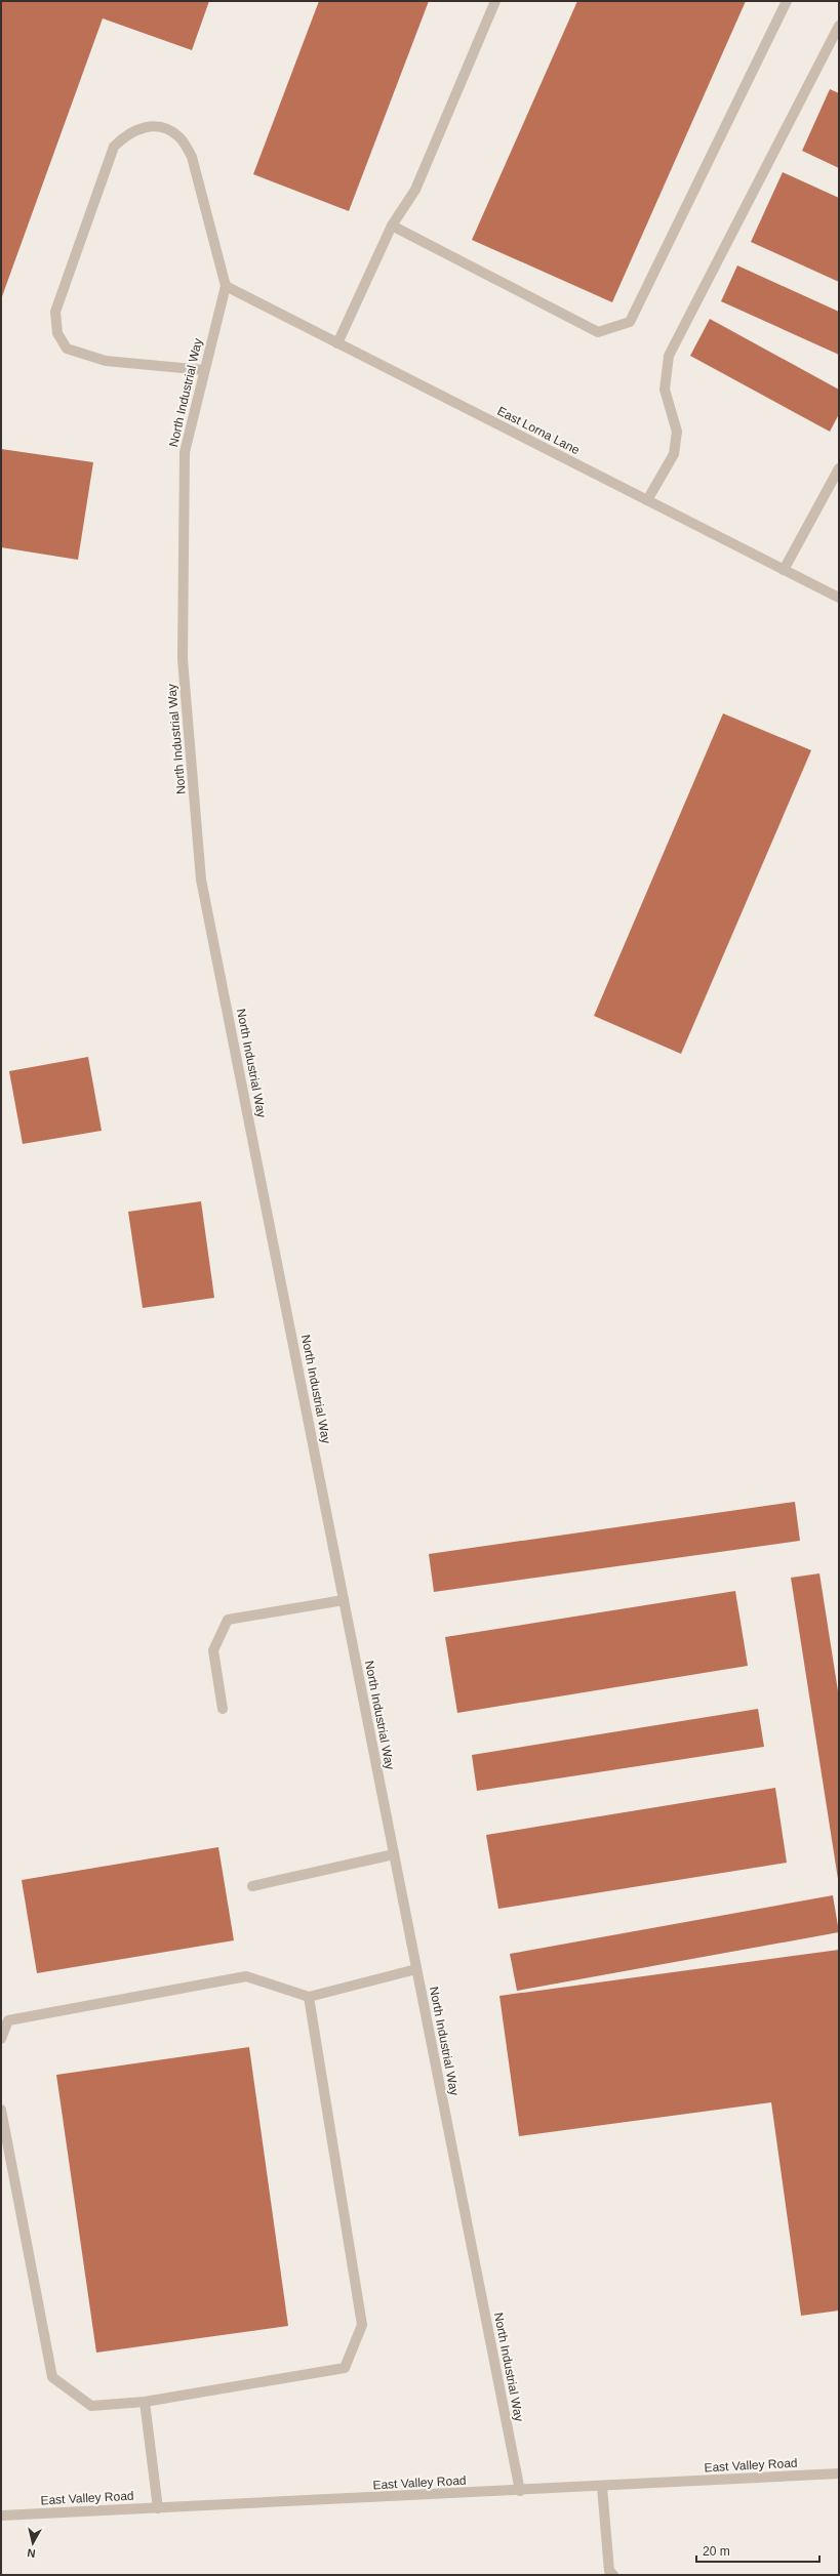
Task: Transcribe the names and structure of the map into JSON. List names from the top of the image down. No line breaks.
{"streets":{"street":["North Industrial Way","East Lorna Lane","East Valley Road"]},"crossings":[["North Industrial Way","East Lorna Lane"],["North Industrial Way","East Valley Road"]],"scale_bar":"20 m","north":"bottom"}
